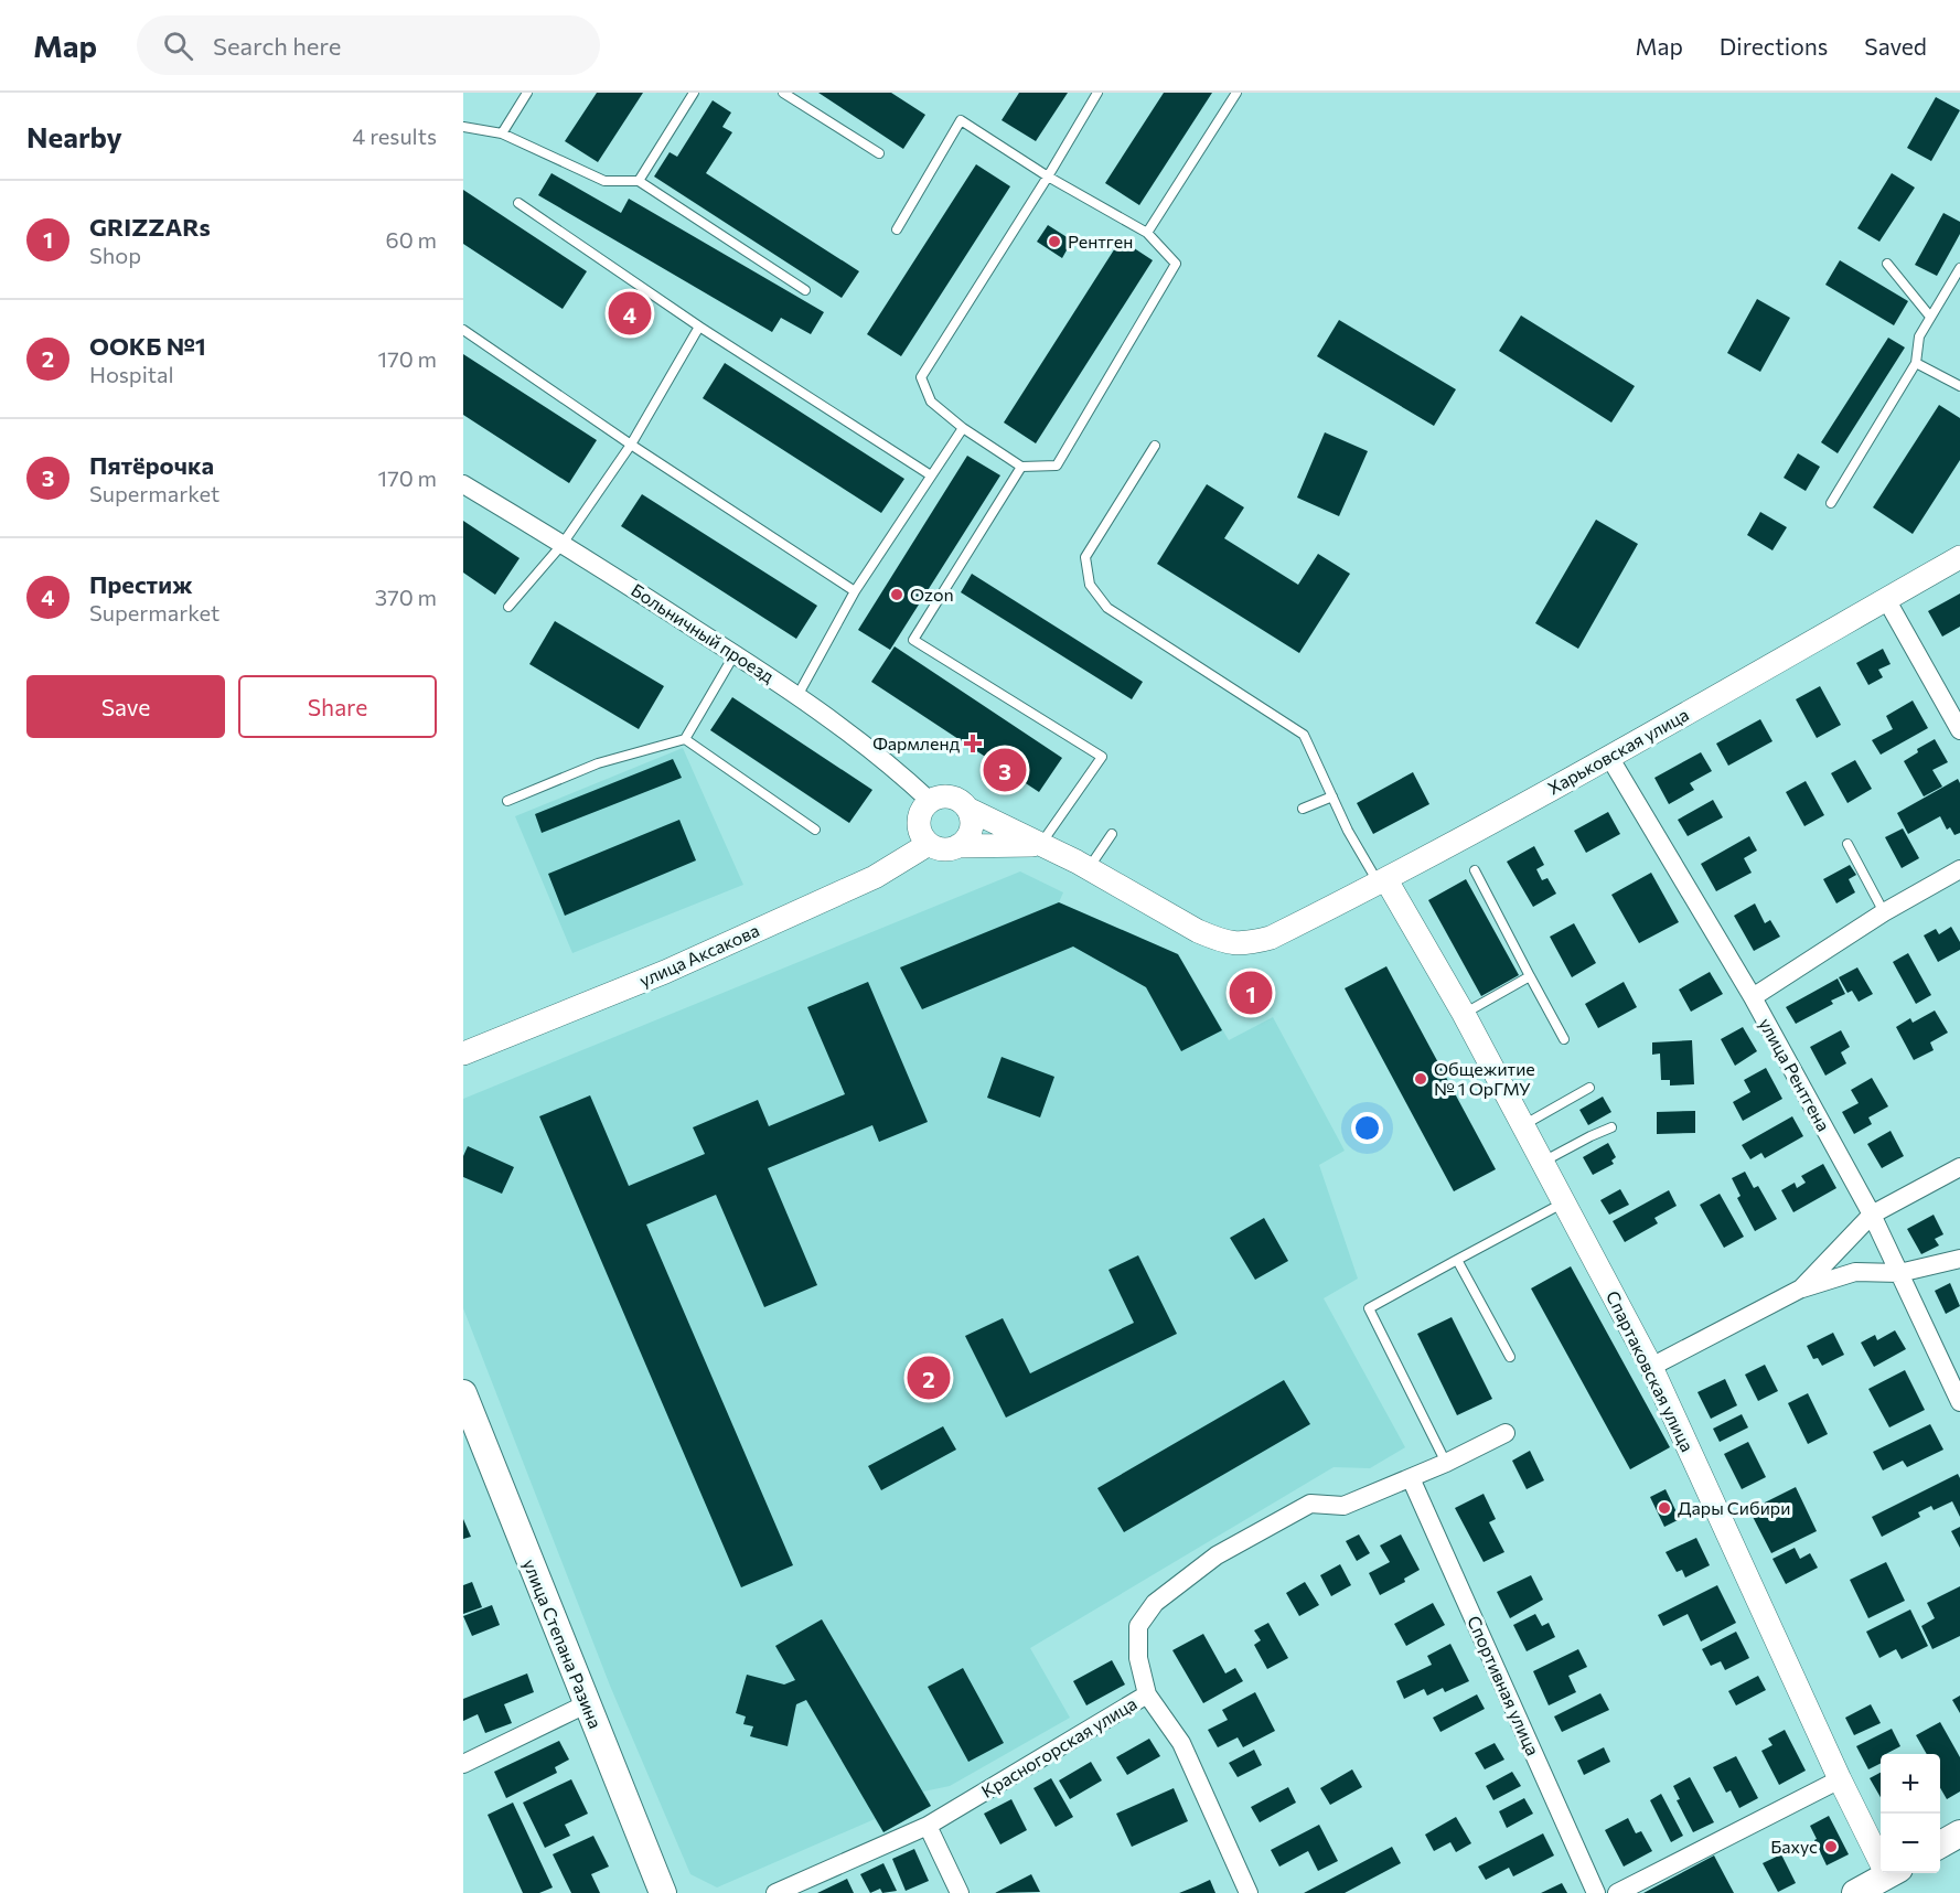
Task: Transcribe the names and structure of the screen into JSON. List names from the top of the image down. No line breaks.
{"streets":{"main road":["улица Степана Разина"],"street":["Больничный проезд","Харьковская улица","улица Аксакова","улица Рентгена","Спартаковская улица","Спортивная улица","Красногорская улица"]},"crossings":[["Больничный проезд","улица Аксакова"],["Харьковская улица","улица Рентгена"],["Харьковская улица","Спартаковская улица"],["Спортивная улица","Красногорская улица"]],"places":{"other":["Рентген","Ozon","Общежитие № 1 ОрГМУ","Дары Сибири","Бахус"],"health":["Фармленд"]},"page":{"header":"Map","search":"Search here","nav":["Map","Directions","Saved"],"heading":["Nearby","4 results"],"list":[{"mark":"1","name":"GRIZZARs","note":"Shop","value":"60 m"},{"mark":"2","name":"ООКБ №1","note":"Hospital","value":"170 m"},{"mark":"3","name":"Пятёрочка","note":"Supermarket","value":"170 m"},{"mark":"4","name":"Престиж","note":"Supermarket","value":"370 m"}],"pins":["4","3","1","2"],"buttons":["Save","Share"],"map_buttons":["+","−"]}}
